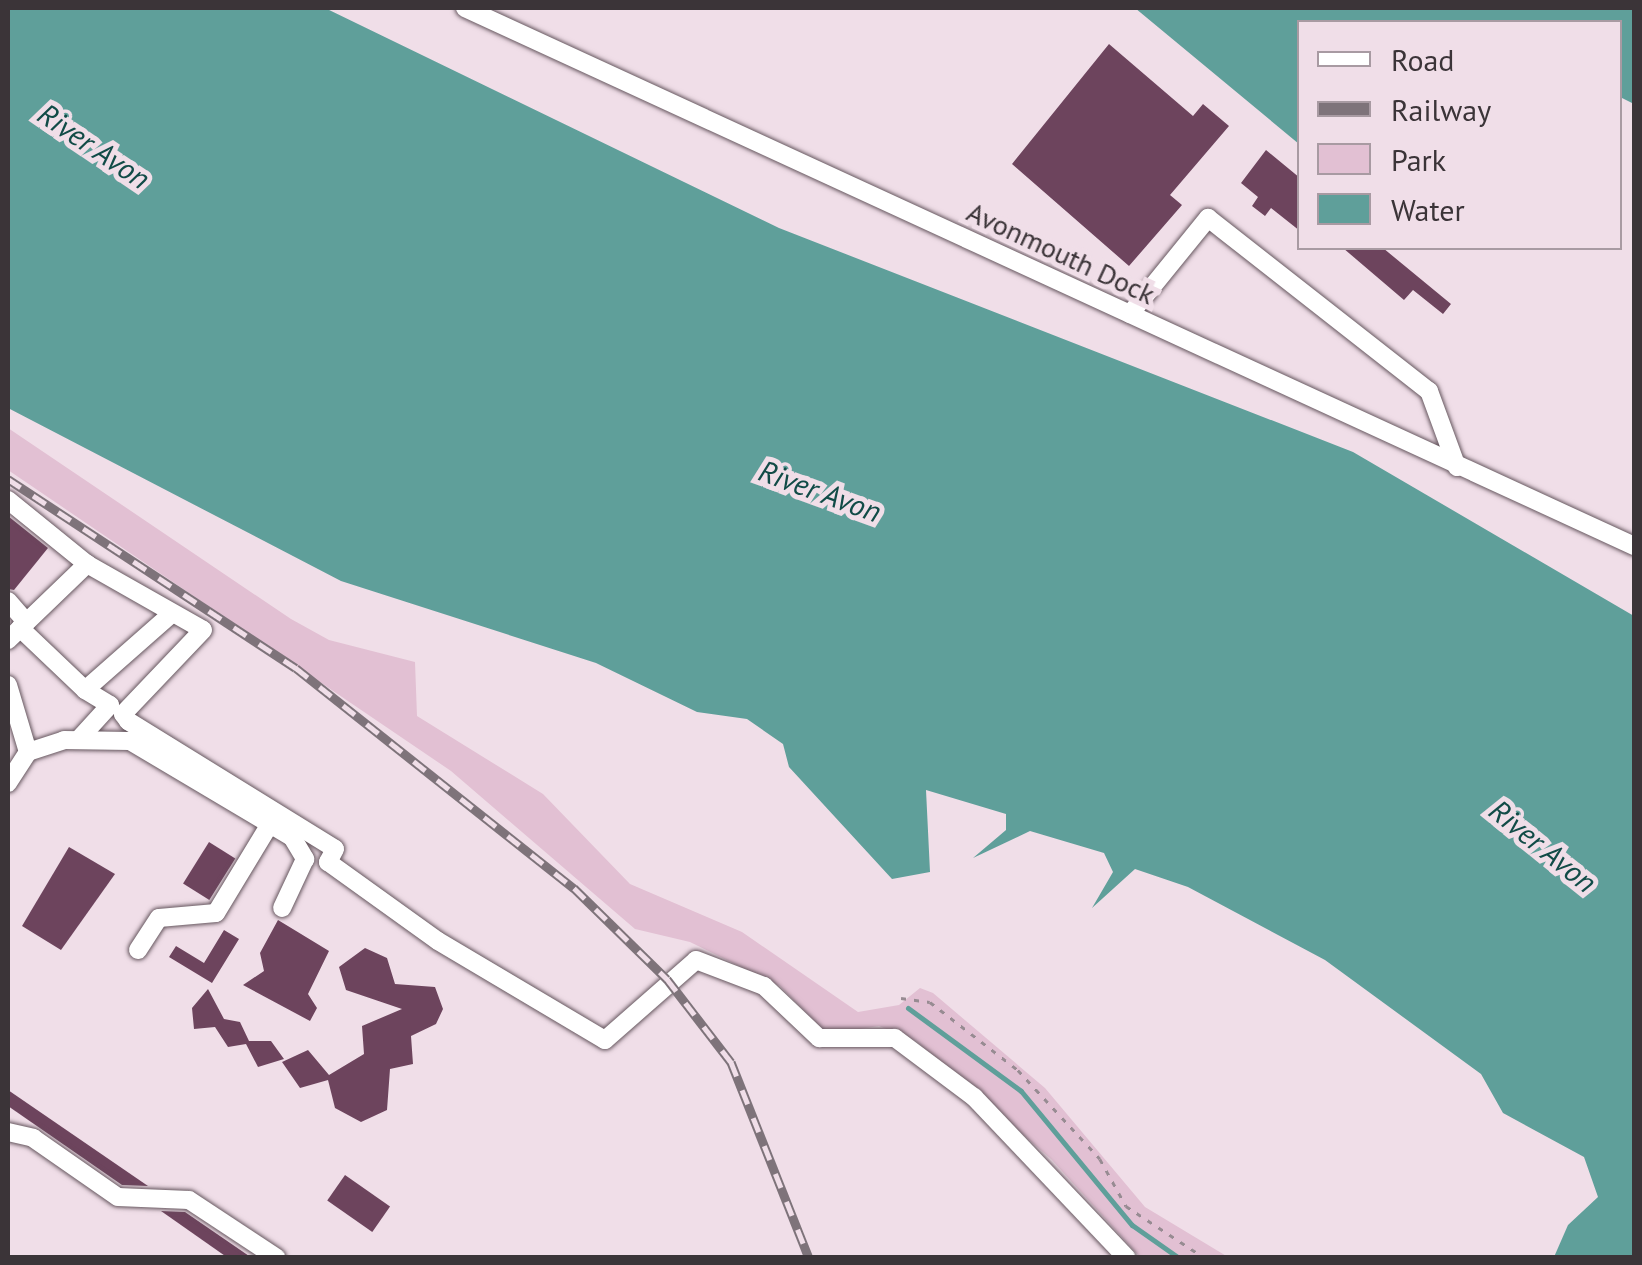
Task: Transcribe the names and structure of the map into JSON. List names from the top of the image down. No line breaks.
{"streets":{"lane":["Avonmouth Dock"]},"water":["River Avon"],"legend":["Road","Railway","Park","Water"]}
